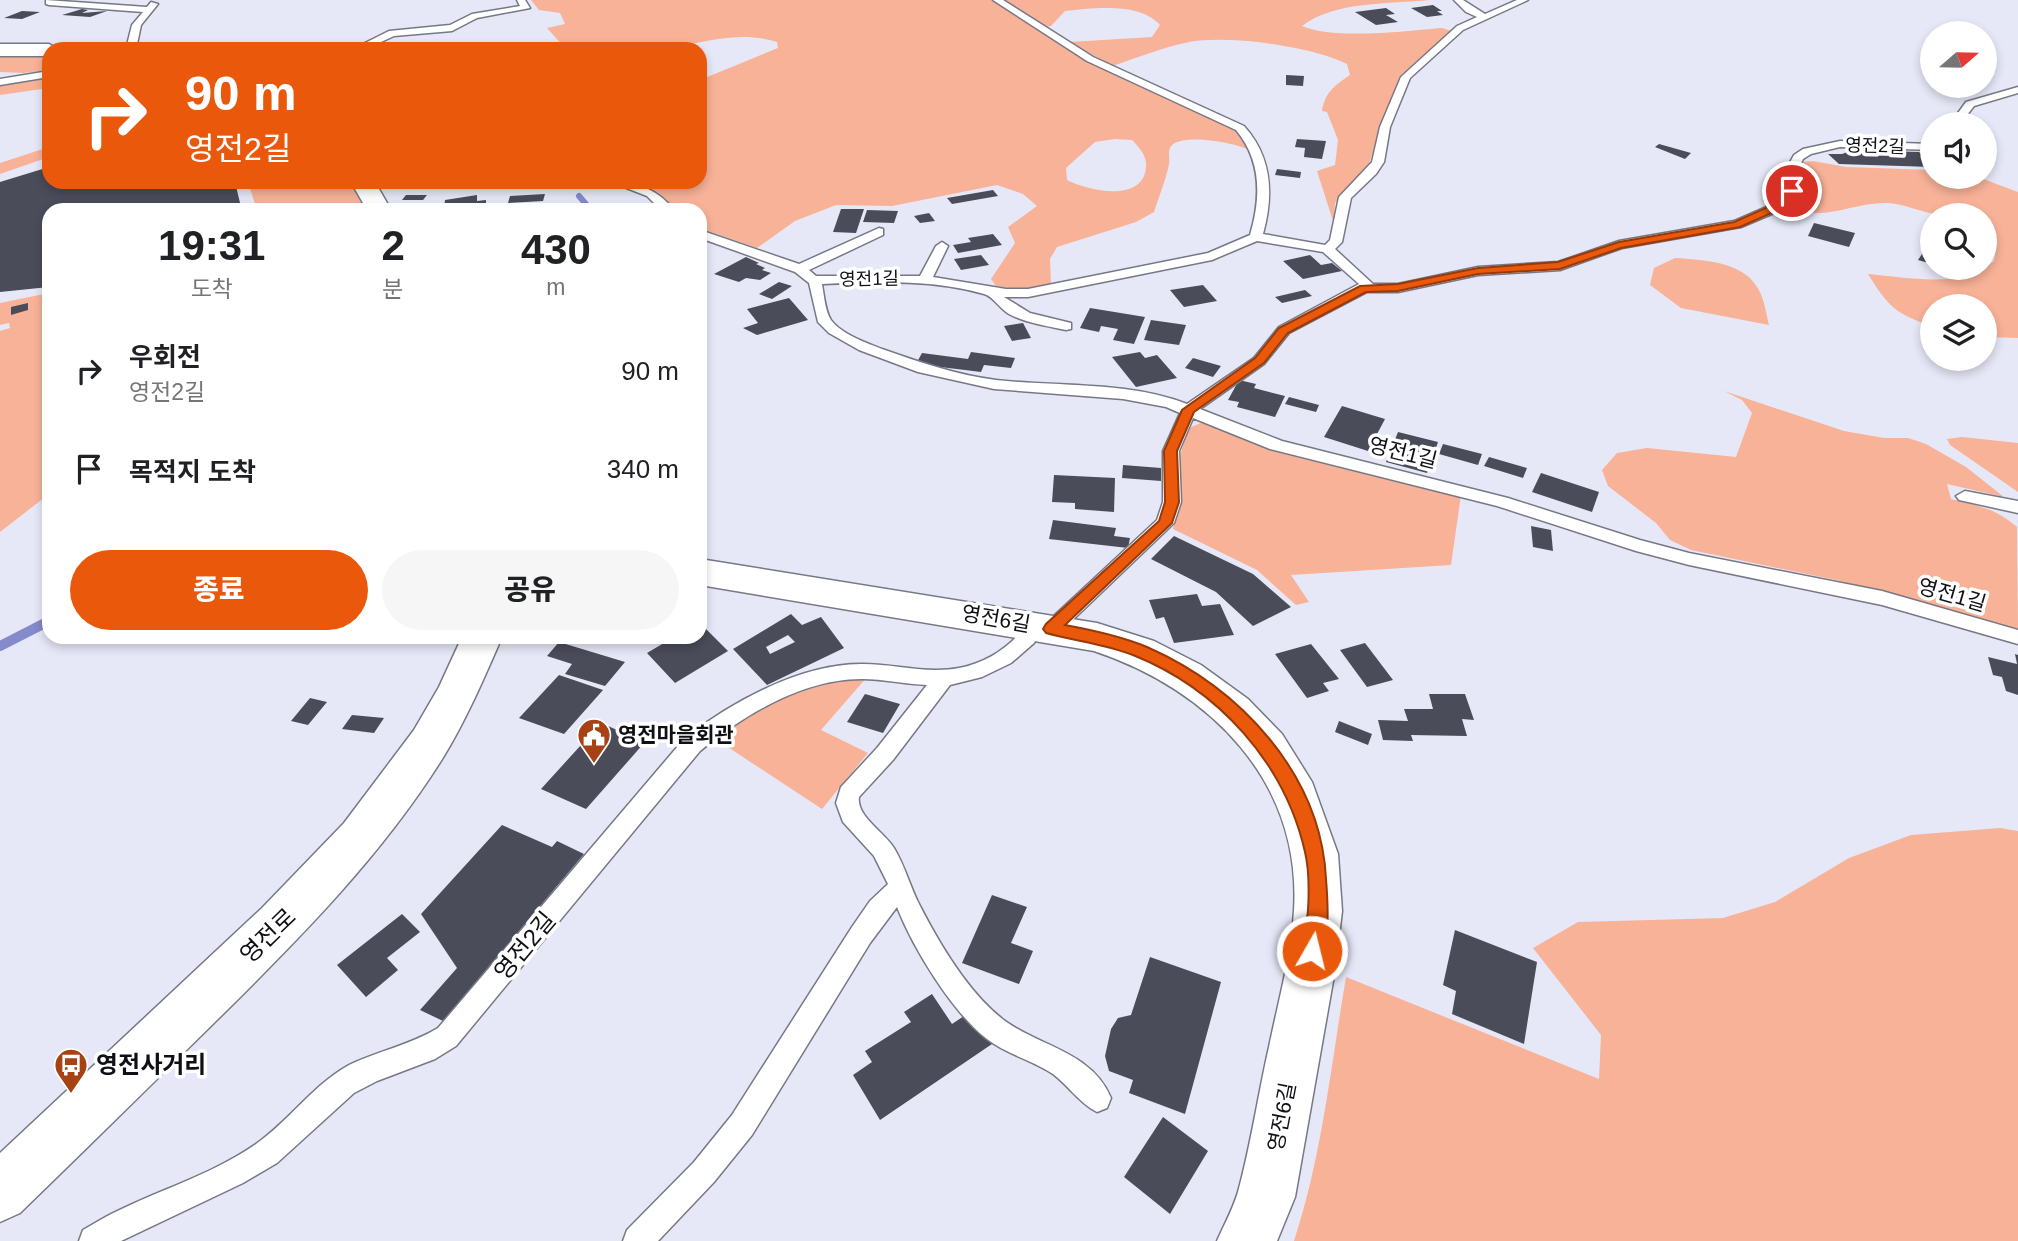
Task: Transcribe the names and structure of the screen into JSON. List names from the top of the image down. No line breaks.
{"streets":{"street":["영전6길","영전로"],"lane":["영전2길","영전1길"]},"crossings":[["영전2길","영전1길"],["영전2길","영전6길"]],"places":{"public building":["영전마을회관"],"bus stop":["영전사거리"]},"north":"right","page":{"turn":["90 m","영전2길"],"eta":["19:31","도착","2","분","430","m"],"list":[{"name":"우회전","note":"영전2길","value":"90 m"},{"name":"목적지 도착","value":"340 m"}],"buttons":["종료","공유"]}}
